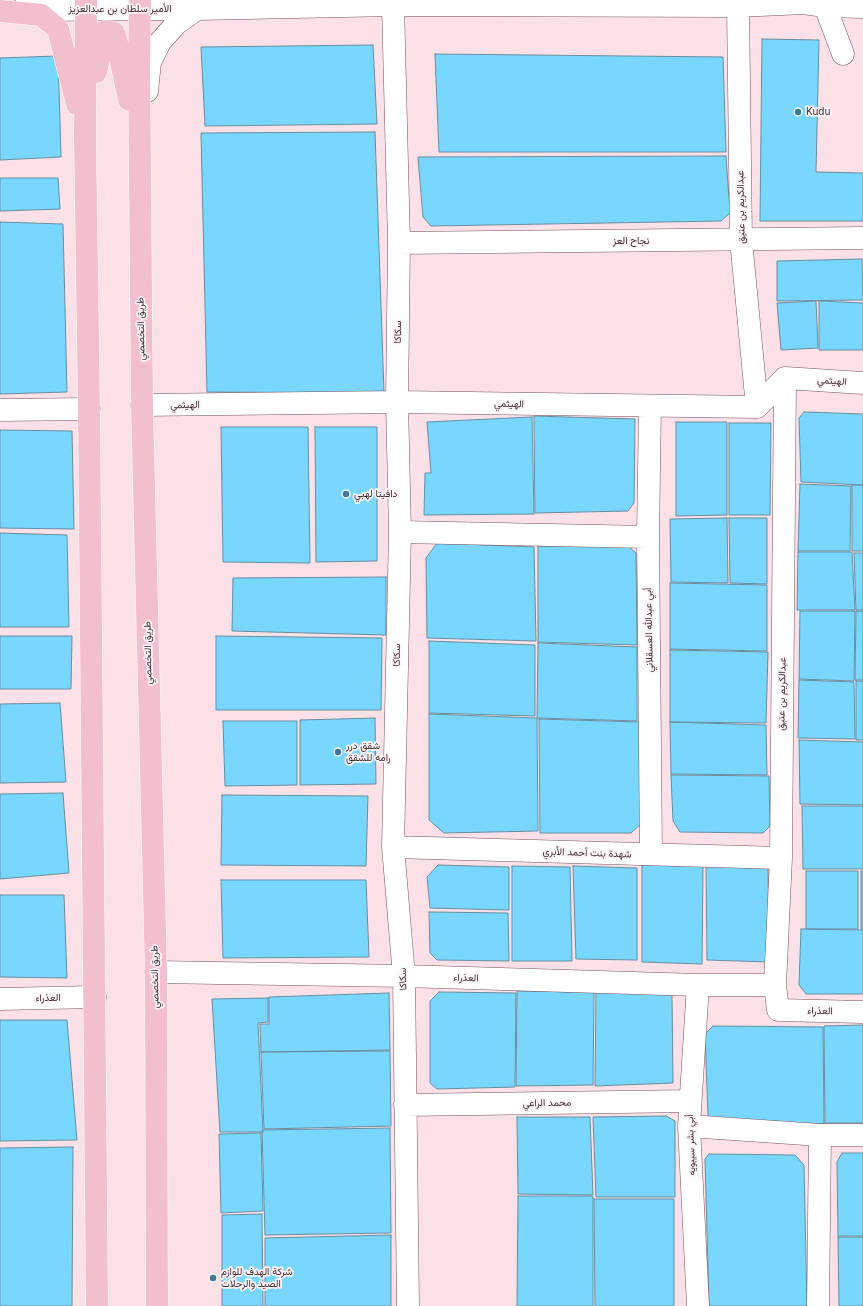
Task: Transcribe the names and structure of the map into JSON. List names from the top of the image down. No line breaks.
{"streets":{"main road":["طريق التخصصي"],"street":["الأمير سلطان بن عبدالعزيز","عبدالكريم بن عتيق","نجاح العز","سكاكا","الهيثمي","أبي عبدالله العسقلاني","شهدة بنت أحمد الأبري","العذراء","محمد الراعي","أبي بشر سيبويه"]},"crossings":[["الأمير سلطان بن عبدالعزيز","عبدالكريم بن عتيق"],["الأمير سلطان بن عبدالعزيز","طريق التخصصي"],["الأمير سلطان بن عبدالعزيز","سكاكا"],["عبدالكريم بن عتيق","نجاح العز"],["عبدالكريم بن عتيق","الهيثمي"],["عبدالكريم بن عتيق","شهدة بنت أحمد الأبري"],["عبدالكريم بن عتيق","العذراء"],["نجاح العز","سكاكا"],["طريق التخصصي","الهيثمي"],["طريق التخصصي","العذراء"],["سكاكا","الهيثمي"],["سكاكا","شهدة بنت أحمد الأبري"],["سكاكا","العذراء"],["سكاكا","محمد الراعي"],["الهيثمي","أبي عبدالله العسقلاني"],["أبي عبدالله العسقلاني","شهدة بنت أحمد الأبري"],["العذراء","أبي بشر سيبويه"],["محمد الراعي","أبي بشر سيبويه"]],"places":["Kudu","دافيتا لهبي","شقق درر رامه للشقق","شركة الهدف للوازم الصيد والرحلات"]}
